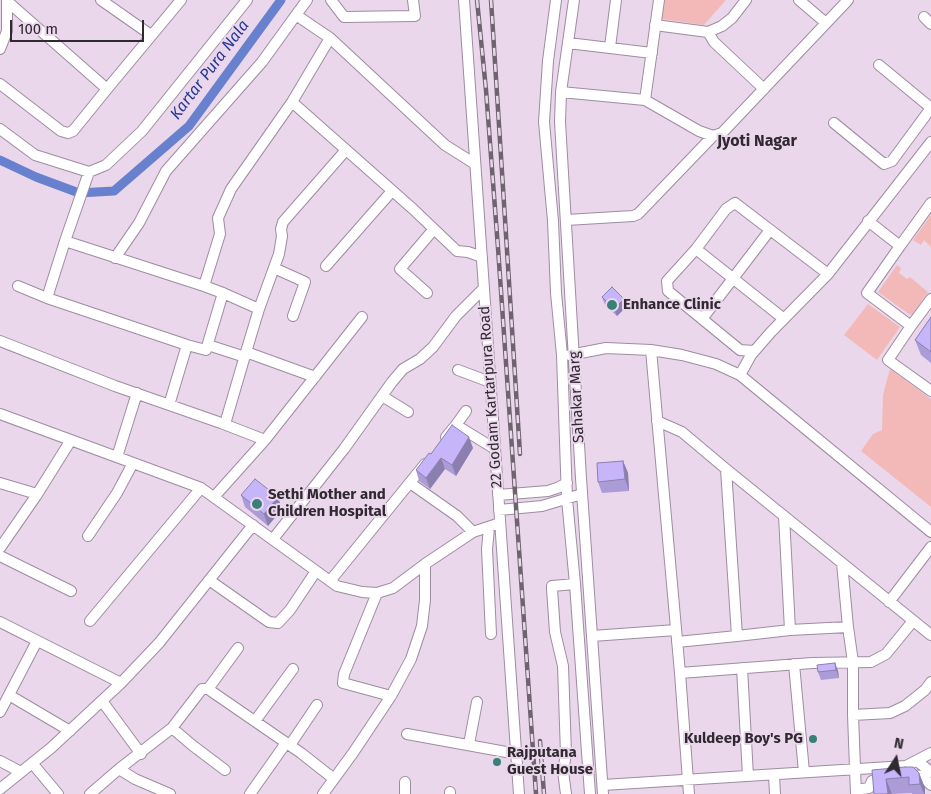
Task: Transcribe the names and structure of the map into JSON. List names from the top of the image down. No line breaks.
{"streets":{"street":["22 Godam Kartarpura Road","Sahakar Marg"]},"districts":["Jyoti Nagar"],"water":["Kartar Pura Nala"],"places":["Enhance Clinic","Sethi Mother and Children Hospital","Kuldeep Boy's PG","Rajputana Guest House"],"scale_bar":"100 m","north":"top"}
